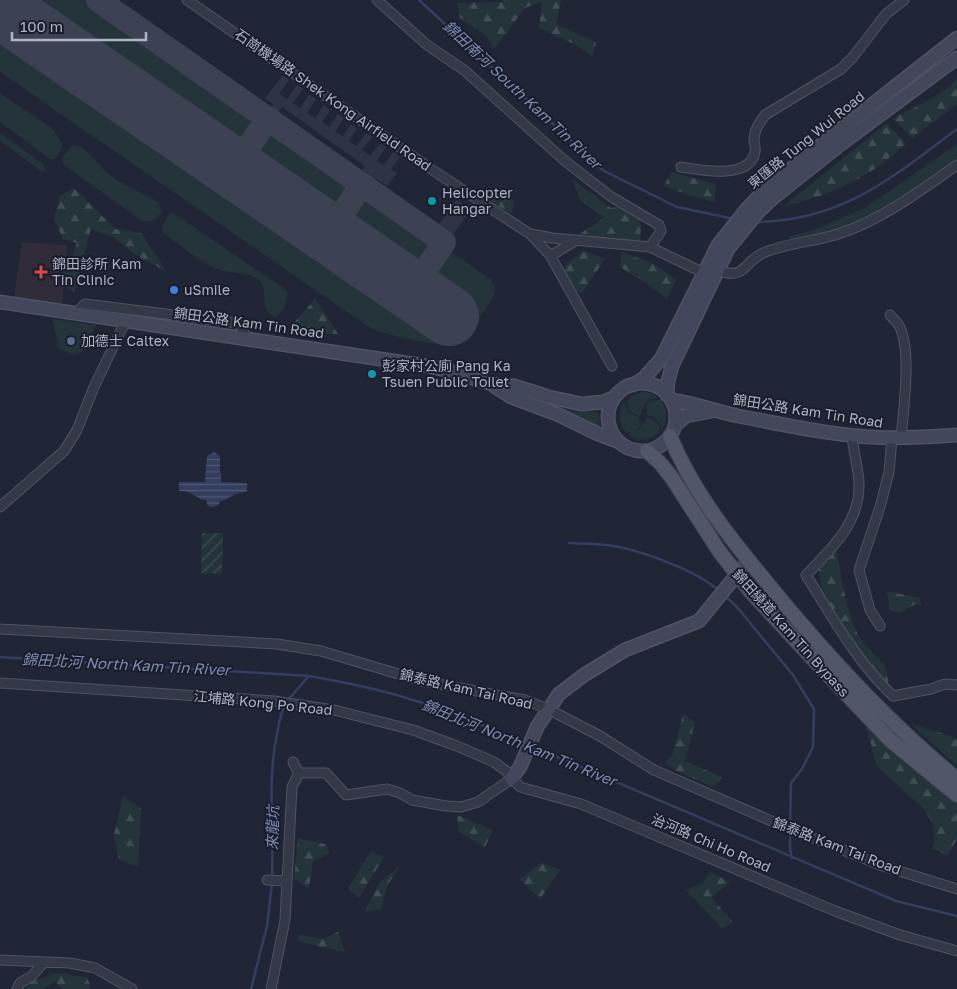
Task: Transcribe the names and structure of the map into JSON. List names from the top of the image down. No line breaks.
{"streets":{"main road":["東匯路 Tung Wui Road","錦田公路 Kam Tin Road","錦田繞道 Kam Tin Bypass"],"street":["石崗機場路 Shek Kong Airfield Road","錦泰路 Kam Tai Road","江埔路 Kong Po Road","治河路 Chi Ho Road"]},"crossings":[["東匯路 Tung Wui Road","錦田公路 Kam Tin Road"],["東匯路 Tung Wui Road","錦田繞道 Kam Tin Bypass"],["錦田公路 Kam Tin Road","錦田繞道 Kam Tin Bypass"],["江埔路 Kong Po Road","治河路 Chi Ho Road"]],"water":["錦田南河 South Kam Tin River","錦田北河 North Kam Tin River","來龍坑"],"places":{"other":["Helicopter Hangar","uSmile","加德士 Caltex","彭家村公廁 Pang Ka Tsuen Public Toilet"],"health":["錦田診所 Kam Tin Clinic"]},"scale_bar":"100 m"}
